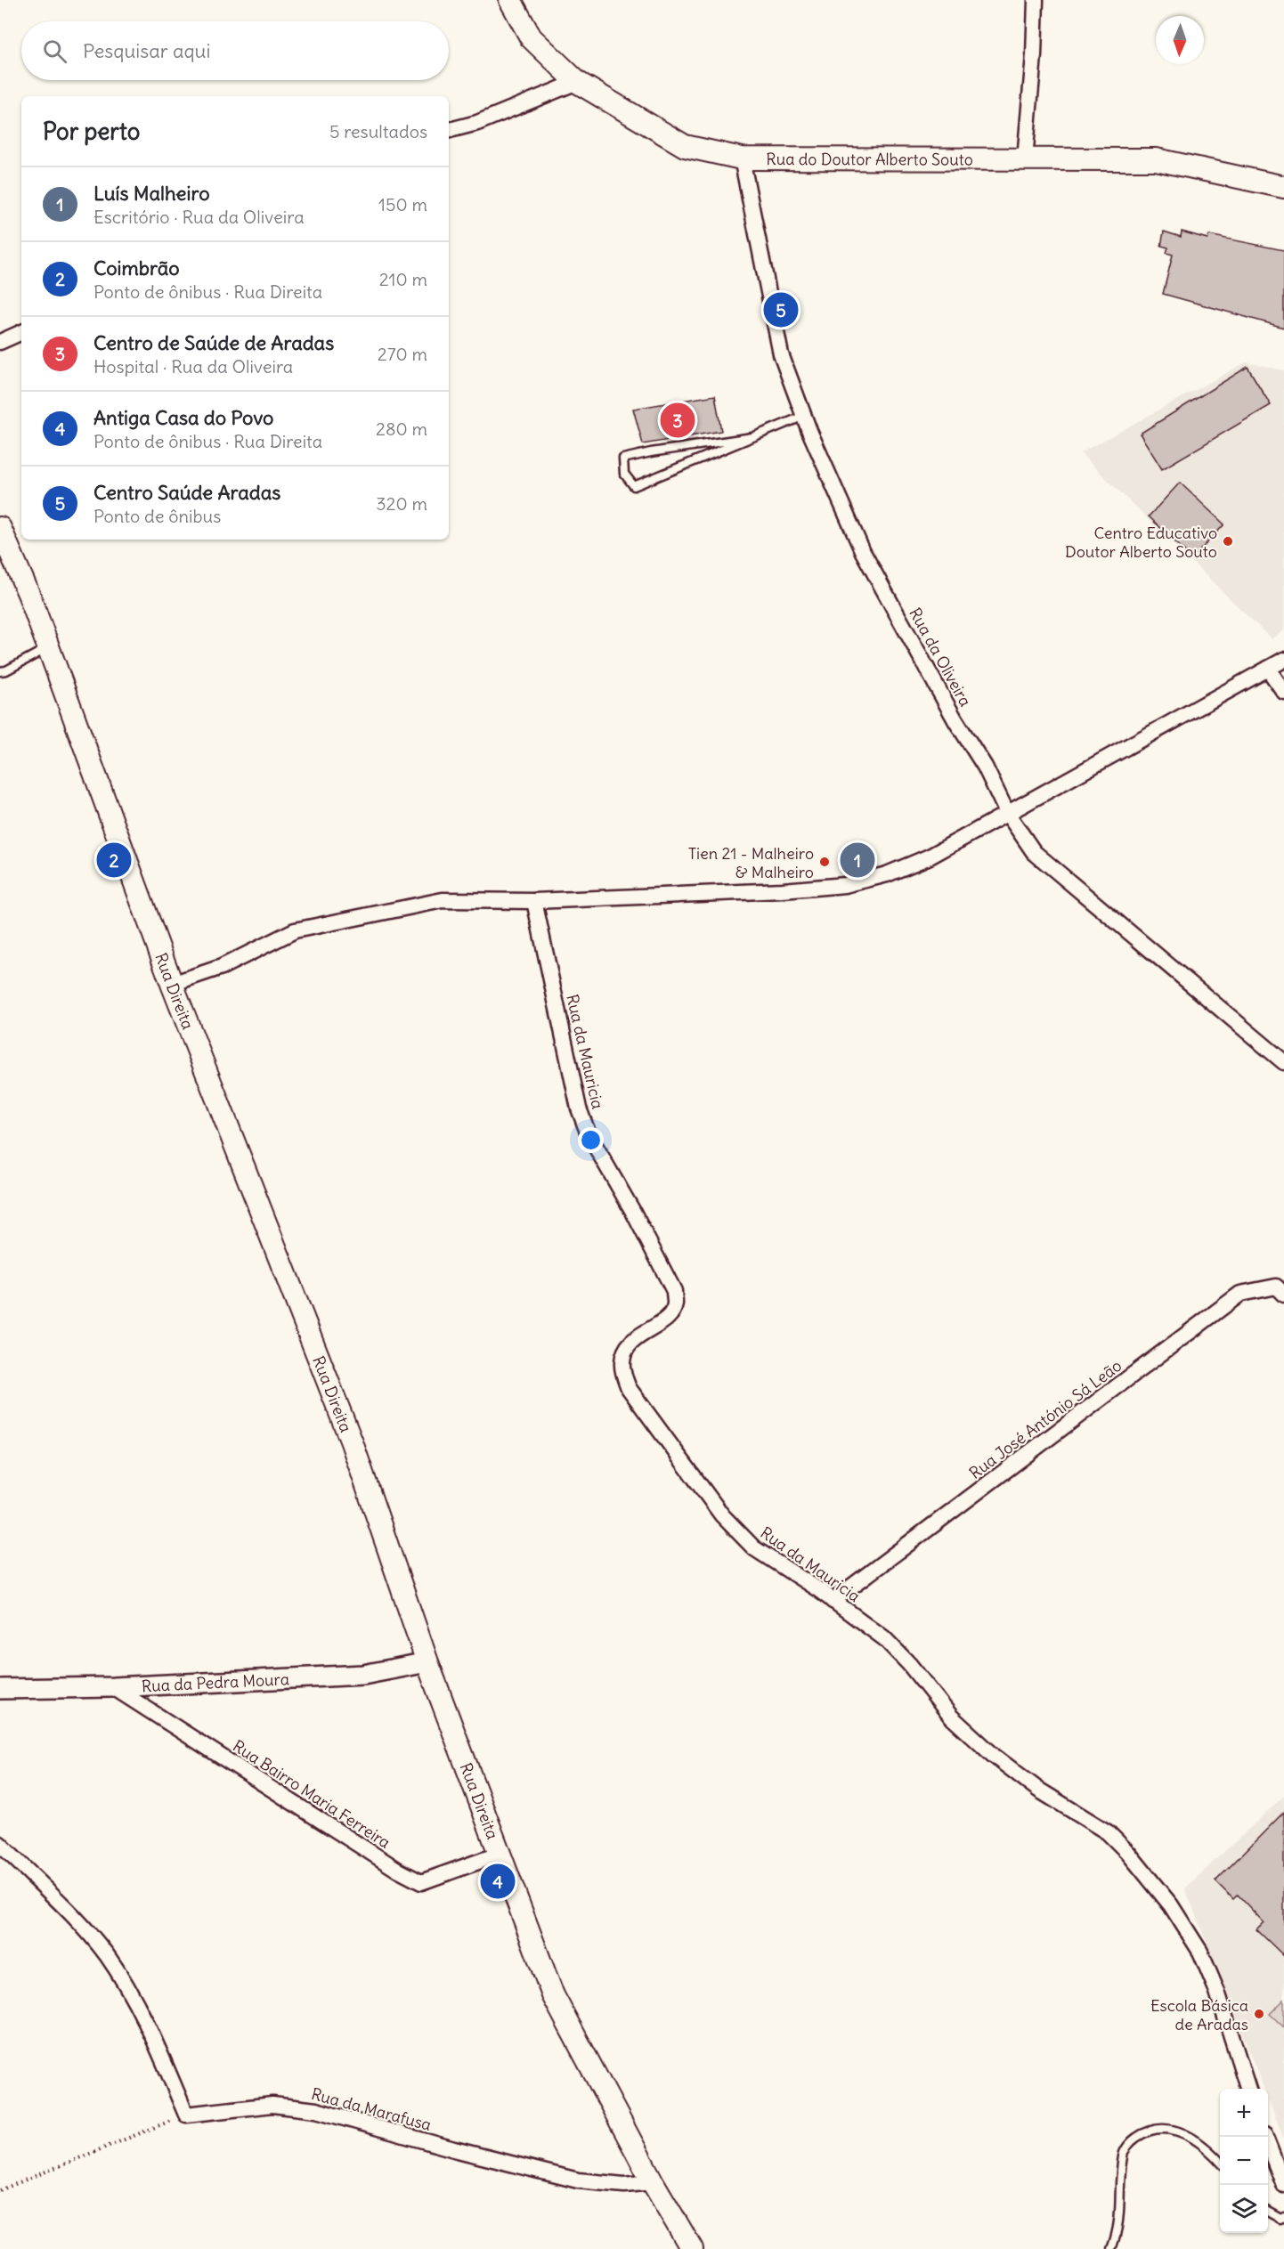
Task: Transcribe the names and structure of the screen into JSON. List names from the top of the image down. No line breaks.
{"streets":{"main road":["Rua do Doutor Alberto Souto","Rua Direita"],"street":["Rua da Oliveira","Rua da Mauricia","Rua José António Sá Leão","Rua da Pedra Moura","Rua Bairro Maria Ferreira","Rua da Marafusa"]},"crossings":[["Rua do Doutor Alberto Souto","Rua da Oliveira"],["Rua Direita","Rua da Pedra Moura"],["Rua Direita","Rua Bairro Maria Ferreira"],["Rua Direita","Rua da Marafusa"],["Rua da Mauricia","Rua José António Sá Leão"],["Rua da Pedra Moura","Rua Bairro Maria Ferreira"]],"places":["Centro Educativo Doutor Alberto Souto","Tien 21 - Malheiro & Malheiro","Escola Básica de Aradas"],"north":"bottom","page":{"search":"Pesquisar aqui","heading":["Por perto","5 resultados"],"list":[{"mark":"1","name":"Luís Malheiro","note":"Escritório · Rua da Oliveira","value":"150 m"},{"mark":"2","name":"Coimbrão","note":"Ponto de ônibus · Rua Direita","value":"210 m"},{"mark":"3","name":"Centro de Saúde de Aradas","note":"Hospital · Rua da Oliveira","value":"270 m"},{"mark":"4","name":"Antiga Casa do Povo","note":"Ponto de ônibus · Rua Direita","value":"280 m"},{"mark":"5","name":"Centro Saúde Aradas","note":"Ponto de ônibus","value":"320 m"}],"pins":["5","3","1","2","4"],"map_buttons":["+","−"]}}
